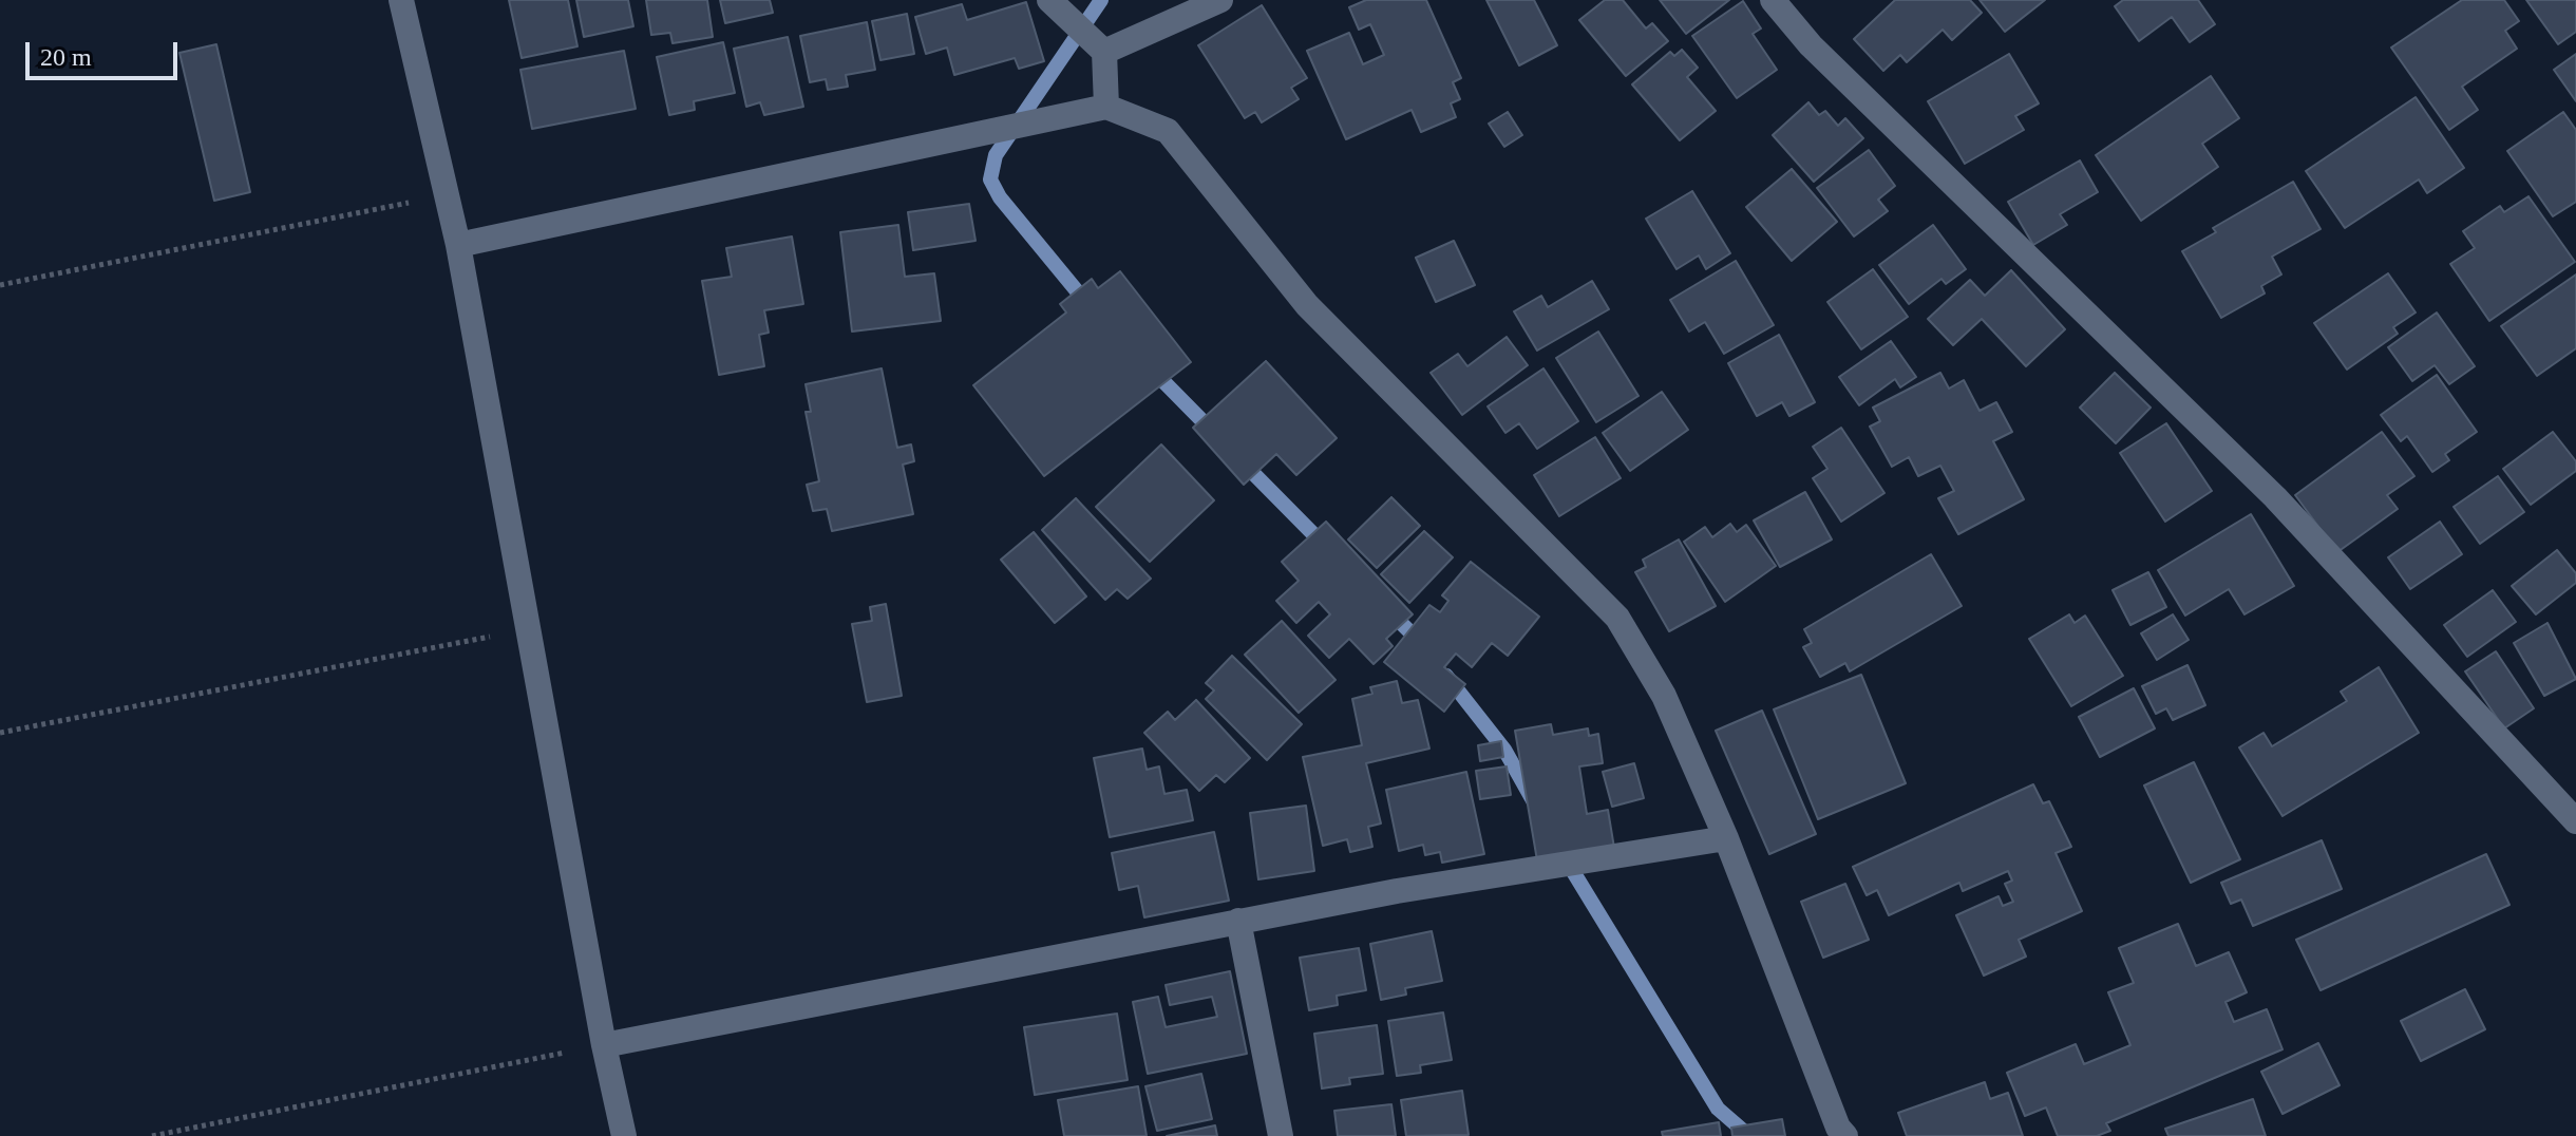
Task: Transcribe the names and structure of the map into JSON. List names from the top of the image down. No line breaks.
{"scale_bar":"20 m"}
